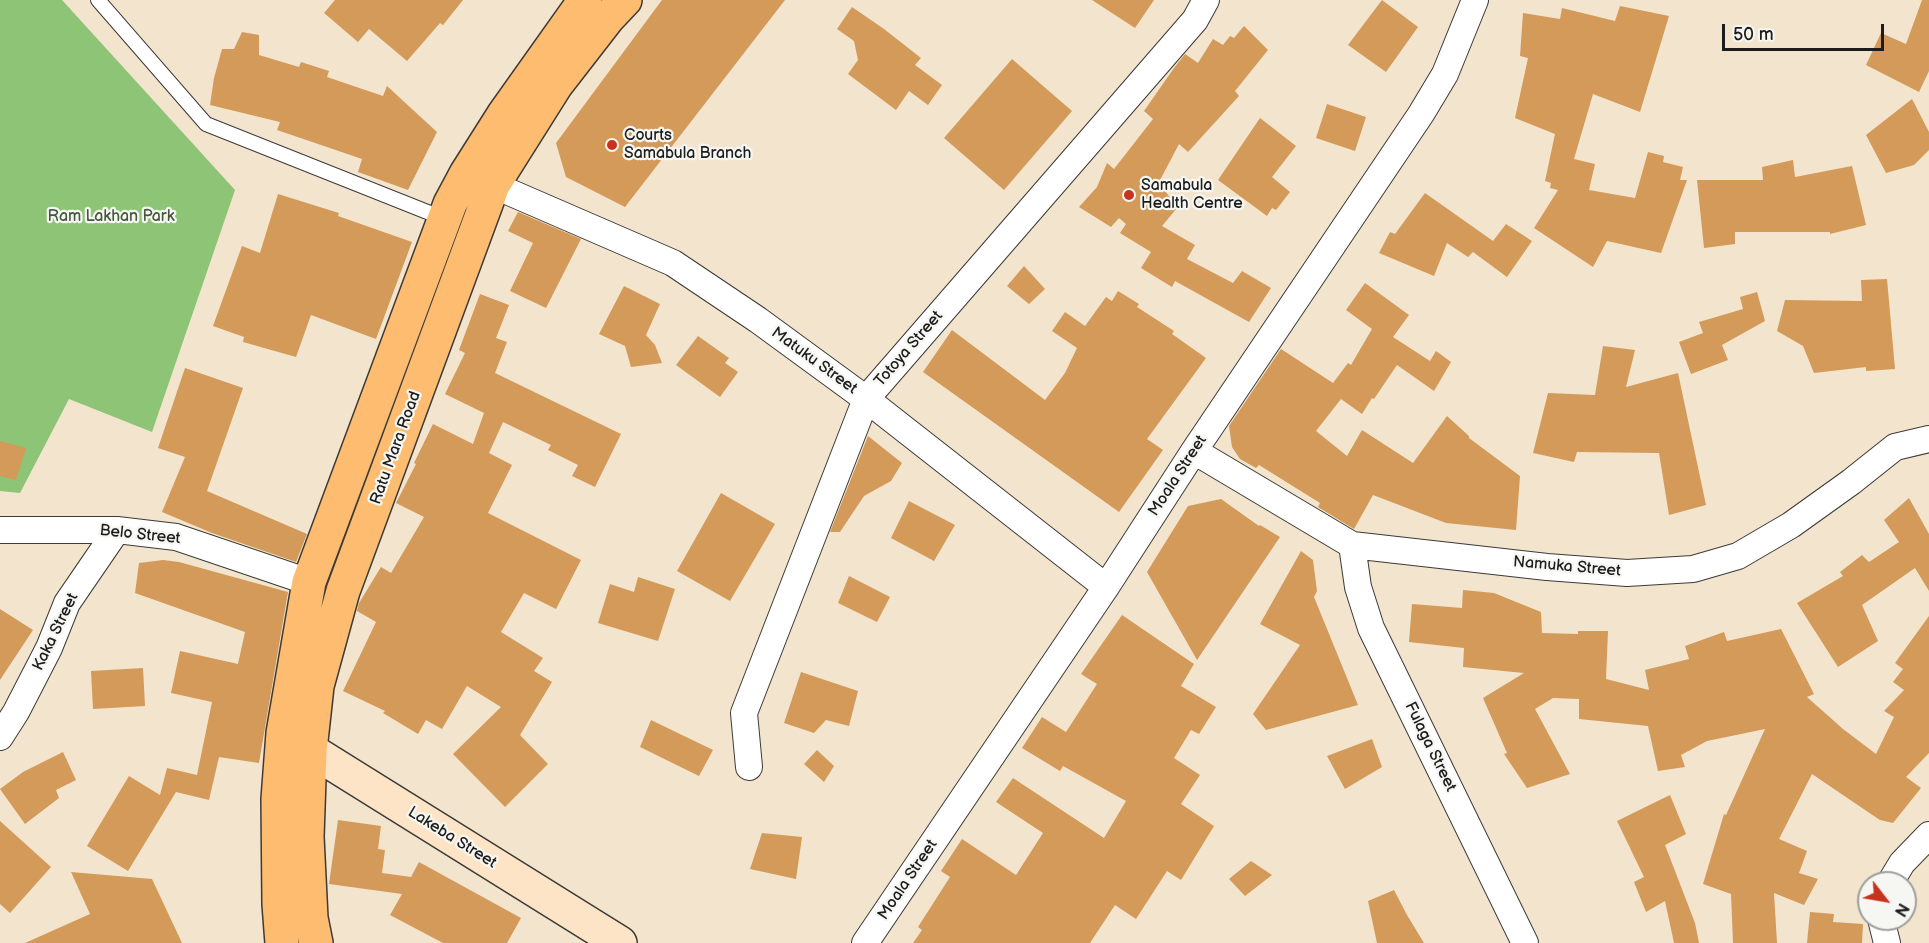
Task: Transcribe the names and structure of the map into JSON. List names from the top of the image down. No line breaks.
{"streets":{"highway":["Ratu Mara Road"],"main road":["Lakeba Street"],"street":["Totoya Street","Matuku Street","Moala Street","Belo Street","Namuka Street","Kaka Street","Fulaga Street"]},"crossings":[["Totoya Street","Matuku Street"],["Matuku Street","Ratu Mara Road"],["Matuku Street","Moala Street"],["Ratu Mara Road","Belo Street"],["Ratu Mara Road","Lakeba Street"],["Moala Street","Namuka Street"],["Belo Street","Kaka Street"],["Namuka Street","Fulaga Street"]],"parks":["Ram Lakhan Park"],"places":["Courts Samabula Branch","Samabula Health Centre"],"scale_bar":"50 m","north":"bottom right"}
